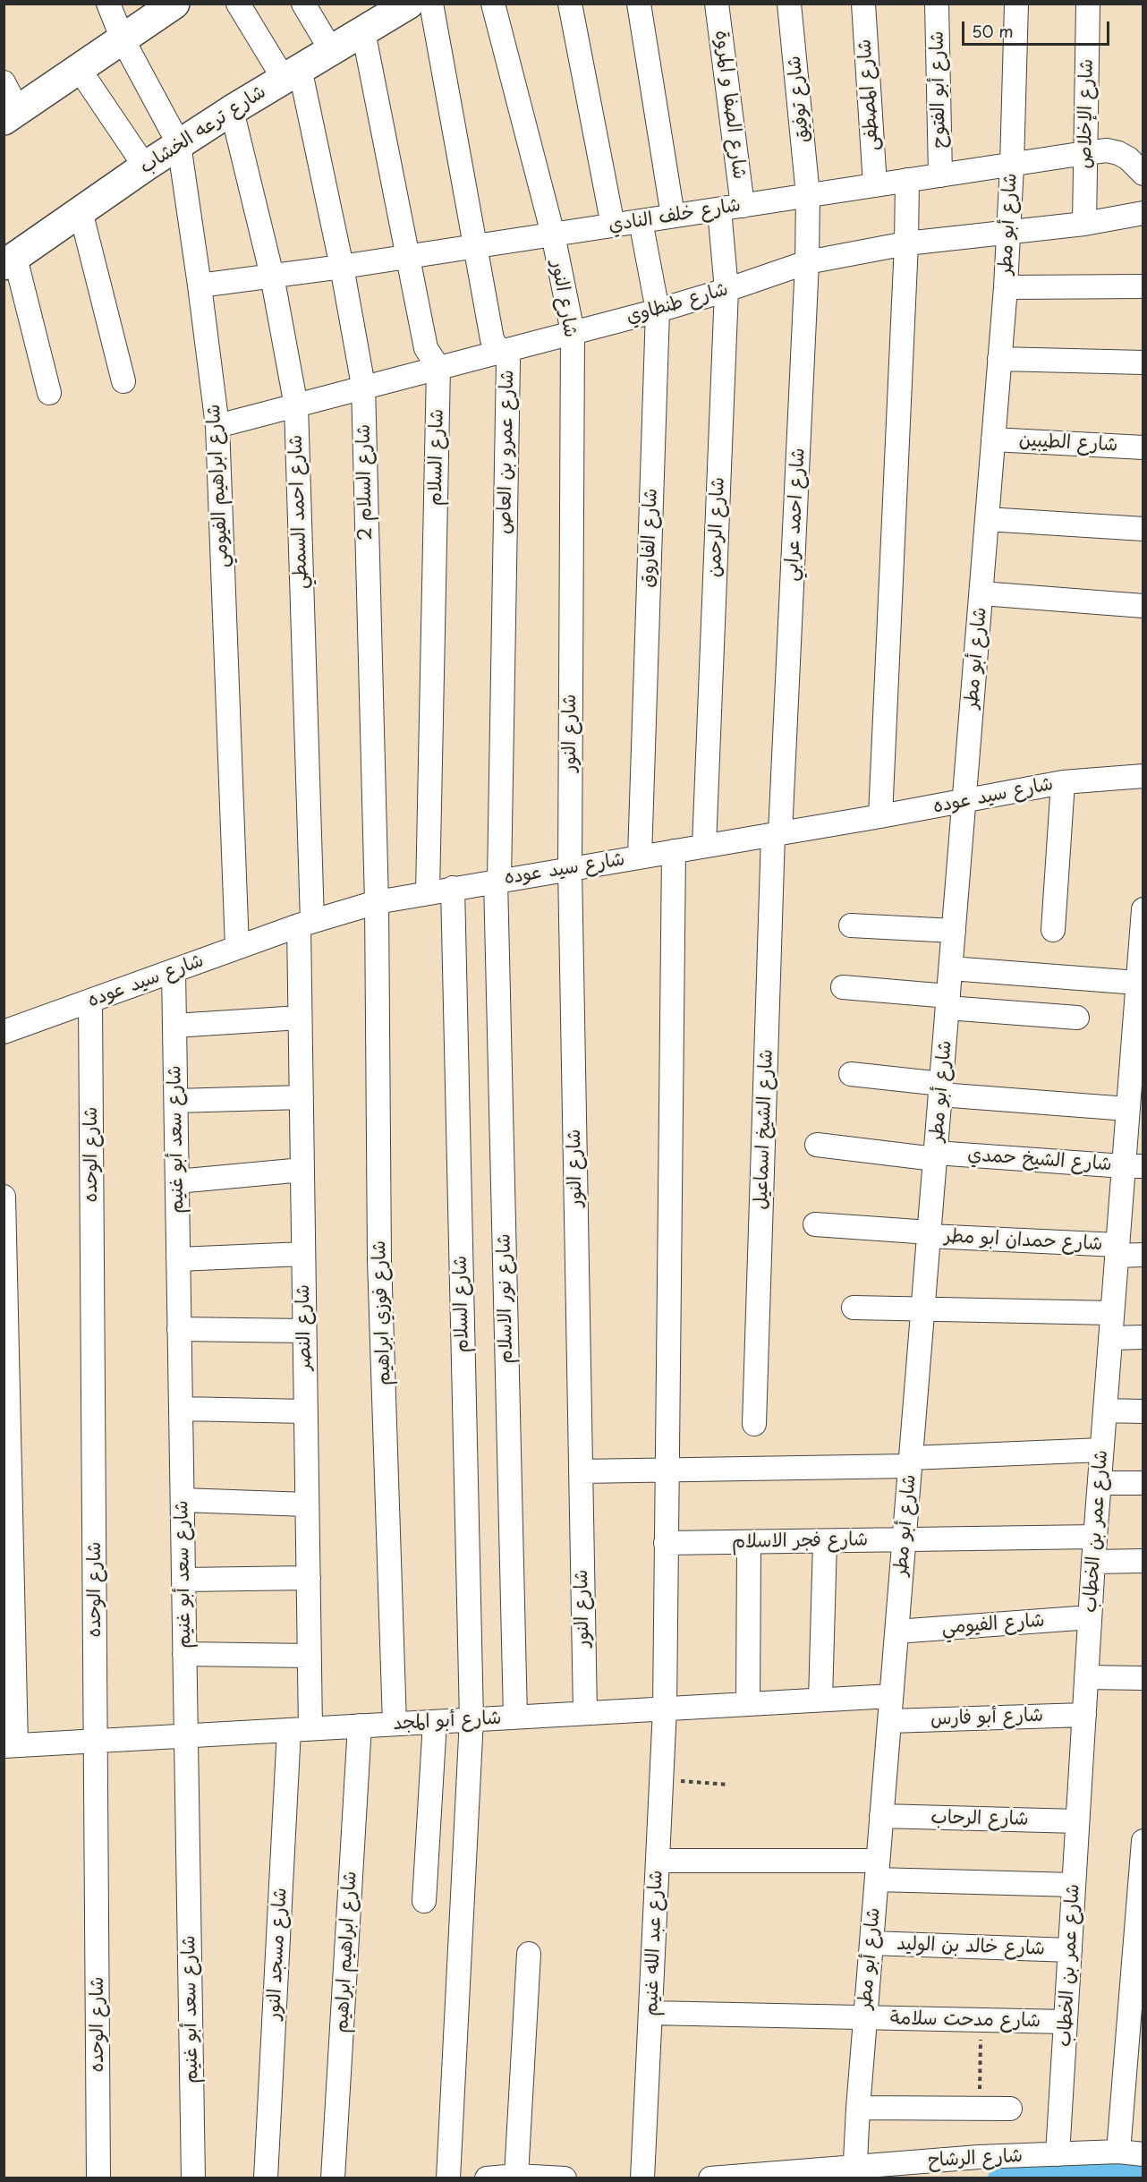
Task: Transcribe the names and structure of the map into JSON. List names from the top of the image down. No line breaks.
{"streets":{"street":["شارع أبو الفتوح","شارع المصطفى","شارع توفيق","شارع الصفا و المروة","شارع الإخلاص","شارع ترعه الخشاب","شارع خلف النادي","شارع أبو مطر","شارع النور","شارع طنطاوي","شارع الطيبين","شارع عمرو بن العاص","شارع السلام","شارع السلام 2","شارع ابراهيم الفيومي","شارع احمد السمطي","شارع احمد عرابي","شارع الرحمن","شارع الفاروق","شارع سيد عوده","شارع الشيخ اسماعيل","شارع سعد أبو غنيم","شارع الوحده","شارع الشيخ حمدي","شارع حمدان ابو مطر","شارع نور الاسلام","شارع فوزي ابراهيم","شارع النصر","شارع عمر بن الخطاب","شارع فجر الاسلام","شارع الفيومي","شارع أبو فارس","شارع أبو المجد","شارع الرحاب","شارع عبد الله غنيم","شارع خالد بن الوليد","شارع ابراهيم ابراهيم","شارع مسجد النور","شارع مدحت سلامة","شارع الرشاح"]},"crossings":[["شارع أبو الفتوح","شارع خلف النادي"],["شارع المصطفى","شارع خلف النادي"],["شارع توفيق","شارع خلف النادي"],["شارع توفيق","شارع احمد عرابي"],["شارع الصفا و المروة","شارع خلف النادي"],["شارع الإخلاص","شارع خلف النادي"],["شارع الإخلاص","شارع طنطاوي"],["شارع ترعه الخشاب","شارع السلام"],["شارع ترعه الخشاب","شارع السلام 2"],["شارع ترعه الخشاب","شارع ابراهيم الفيومي"],["شارع ترعه الخشاب","شارع احمد السمطي"],["شارع خلف النادي","شارع أبو مطر"],["شارع خلف النادي","شارع النور"],["شارع خلف النادي","شارع عمرو بن العاص"],["شارع خلف النادي","شارع السلام"],["شارع خلف النادي","شارع السلام 2"],["شارع خلف النادي","شارع ابراهيم الفيومي"],["شارع خلف النادي","شارع احمد السمطي"],["شارع خلف النادي","شارع احمد عرابي"],["شارع خلف النادي","شارع الرحمن"],["شارع خلف النادي","شارع الفاروق"],["شارع أبو مطر","شارع طنطاوي"],["شارع أبو مطر","شارع الطيبين"],["شارع أبو مطر","شارع سيد عوده"],["شارع أبو مطر","شارع الشيخ حمدي"],["شارع أبو مطر","شارع حمدان ابو مطر"],["شارع أبو مطر","شارع فجر الاسلام"],["شارع أبو مطر","شارع الفيومي"],["شارع أبو مطر","شارع أبو فارس"],["شارع أبو مطر","شارع أبو المجد"],["شارع أبو مطر","شارع الرحاب"],["شارع أبو مطر","شارع خالد بن الوليد"],["شارع أبو مطر","شارع مدحت سلامة"],["شارع أبو مطر","شارع الرشاح"],["شارع النور","شارع طنطاوي"],["شارع النور","شارع سيد عوده"],["شارع النور","شارع أبو المجد"],["شارع طنطاوي","شارع عمرو بن العاص"],["شارع طنطاوي","شارع السلام"],["شارع طنطاوي","شارع السلام 2"],["شارع طنطاوي","شارع ابراهيم الفيومي"],["شارع طنطاوي","شارع احمد السمطي"],["شارع طنطاوي","شارع احمد عرابي"],["شارع طنطاوي","شارع الرحمن"],["شارع طنطاوي","شارع الفاروق"],["شارع عمرو بن العاص","شارع سيد عوده"],["شارع عمرو بن العاص","شارع نور الاسلام"],["شارع السلام","شارع سيد عوده"],["شارع السلام","شارع أبو المجد"],["شارع السلام 2","شارع سيد عوده"],["شارع السلام 2","شارع فوزي ابراهيم"],["شارع ابراهيم الفيومي","شارع سيد عوده"],["شارع احمد السمطي","شارع سيد عوده"],["شارع احمد السمطي","شارع النصر"],["شارع احمد عرابي","شارع سيد عوده"],["شارع احمد عرابي","شارع الشيخ اسماعيل"],["شارع الرحمن","شارع سيد عوده"],["شارع الفاروق","شارع سيد عوده"],["شارع سيد عوده","شارع الشيخ اسماعيل"],["شارع سيد عوده","شارع سعد أبو غنيم"],["شارع سيد عوده","شارع الوحده"],["شارع سيد عوده","شارع نور الاسلام"],["شارع سيد عوده","شارع فوزي ابراهيم"],["شارع سيد عوده","شارع النصر"],["شارع سيد عوده","شارع عبد الله غنيم"],["شارع سعد أبو غنيم","شارع أبو المجد"],["شارع الوحده","شارع أبو المجد"],["شارع الشيخ حمدي","شارع عمر بن الخطاب"],["شارع حمدان ابو مطر","شارع عمر بن الخطاب"],["شارع نور الاسلام","شارع أبو المجد"],["شارع فوزي ابراهيم","شارع أبو المجد"],["شارع النصر","شارع أبو المجد"],["شارع النصر","شارع مسجد النور"],["شارع عمر بن الخطاب","شارع فجر الاسلام"],["شارع عمر بن الخطاب","شارع الفيومي"],["شارع عمر بن الخطاب","شارع أبو فارس"],["شارع عمر بن الخطاب","شارع الرحاب"],["شارع عمر بن الخطاب","شارع خالد بن الوليد"],["شارع عمر بن الخطاب","شارع مدحت سلامة"],["شارع عمر بن الخطاب","شارع الرشاح"],["شارع فجر الاسلام","شارع عبد الله غنيم"],["شارع أبو المجد","شارع عبد الله غنيم"],["شارع أبو المجد","شارع ابراهيم ابراهيم"],["شارع أبو المجد","شارع مسجد النور"],["شارع عبد الله غنيم","شارع مدحت سلامة"]],"scale_bar":"50 m"}
